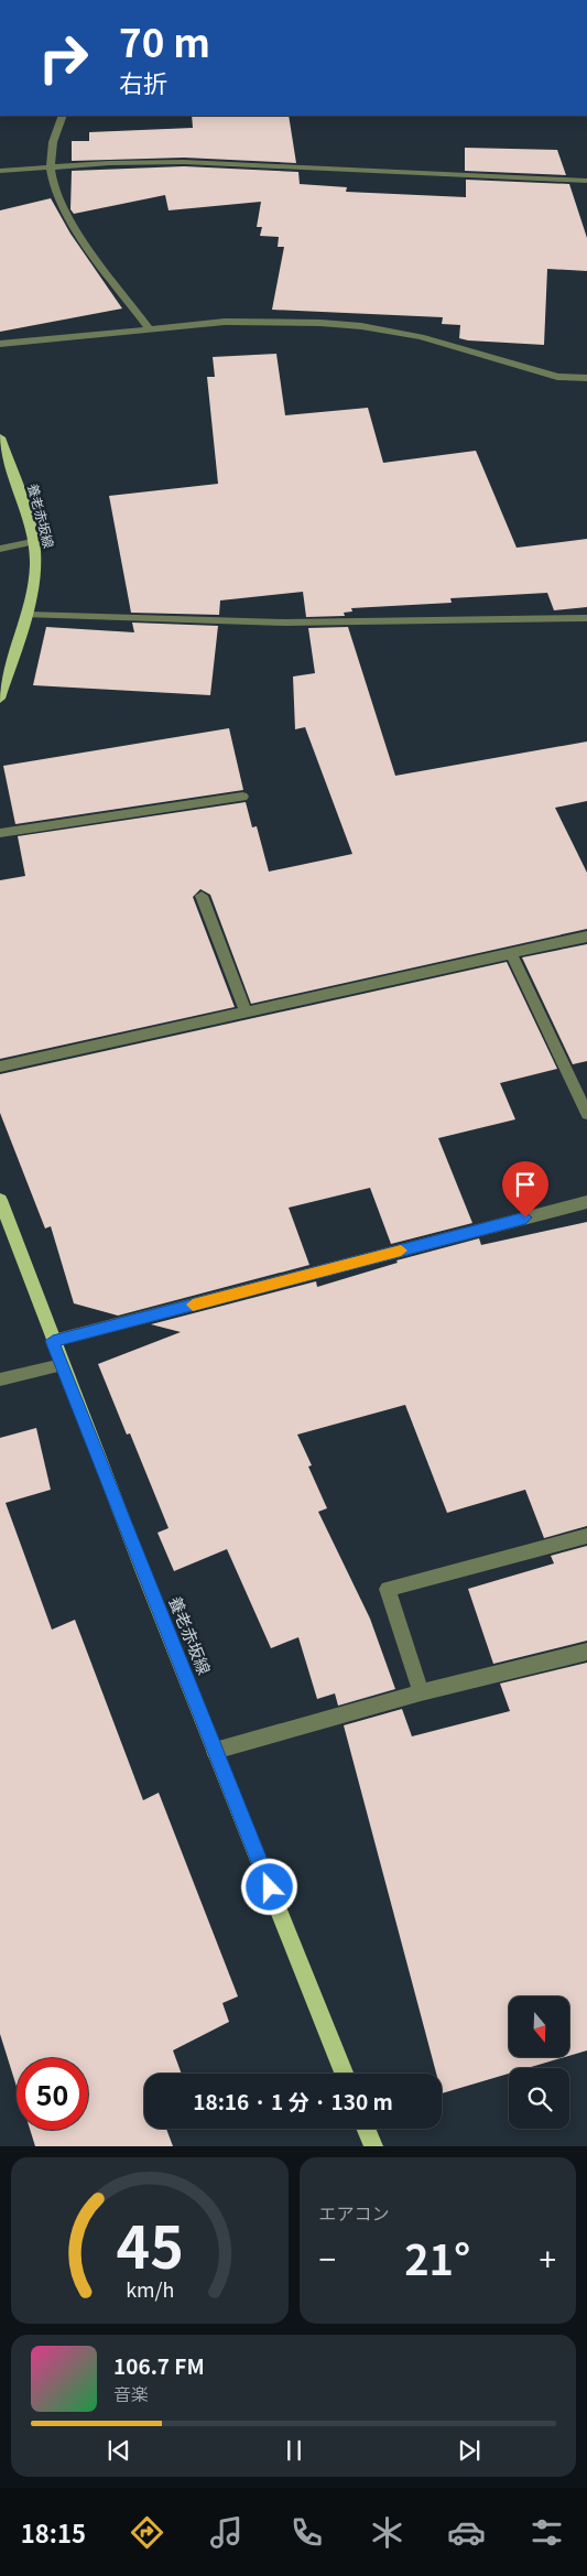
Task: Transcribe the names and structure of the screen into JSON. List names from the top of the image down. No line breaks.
{"streets":{"main road":["養老赤坂線"]},"north":"bottom","page":{"turn":["70 m","右折"],"limit":"50","trip":"18:16 · 1 分 · 130 m","tile":"エアコン","heat":["−","21°","+"],"song":["106.7 FM","音楽"],"tabs":"18:15","gauge":["45","km/h"]}}
